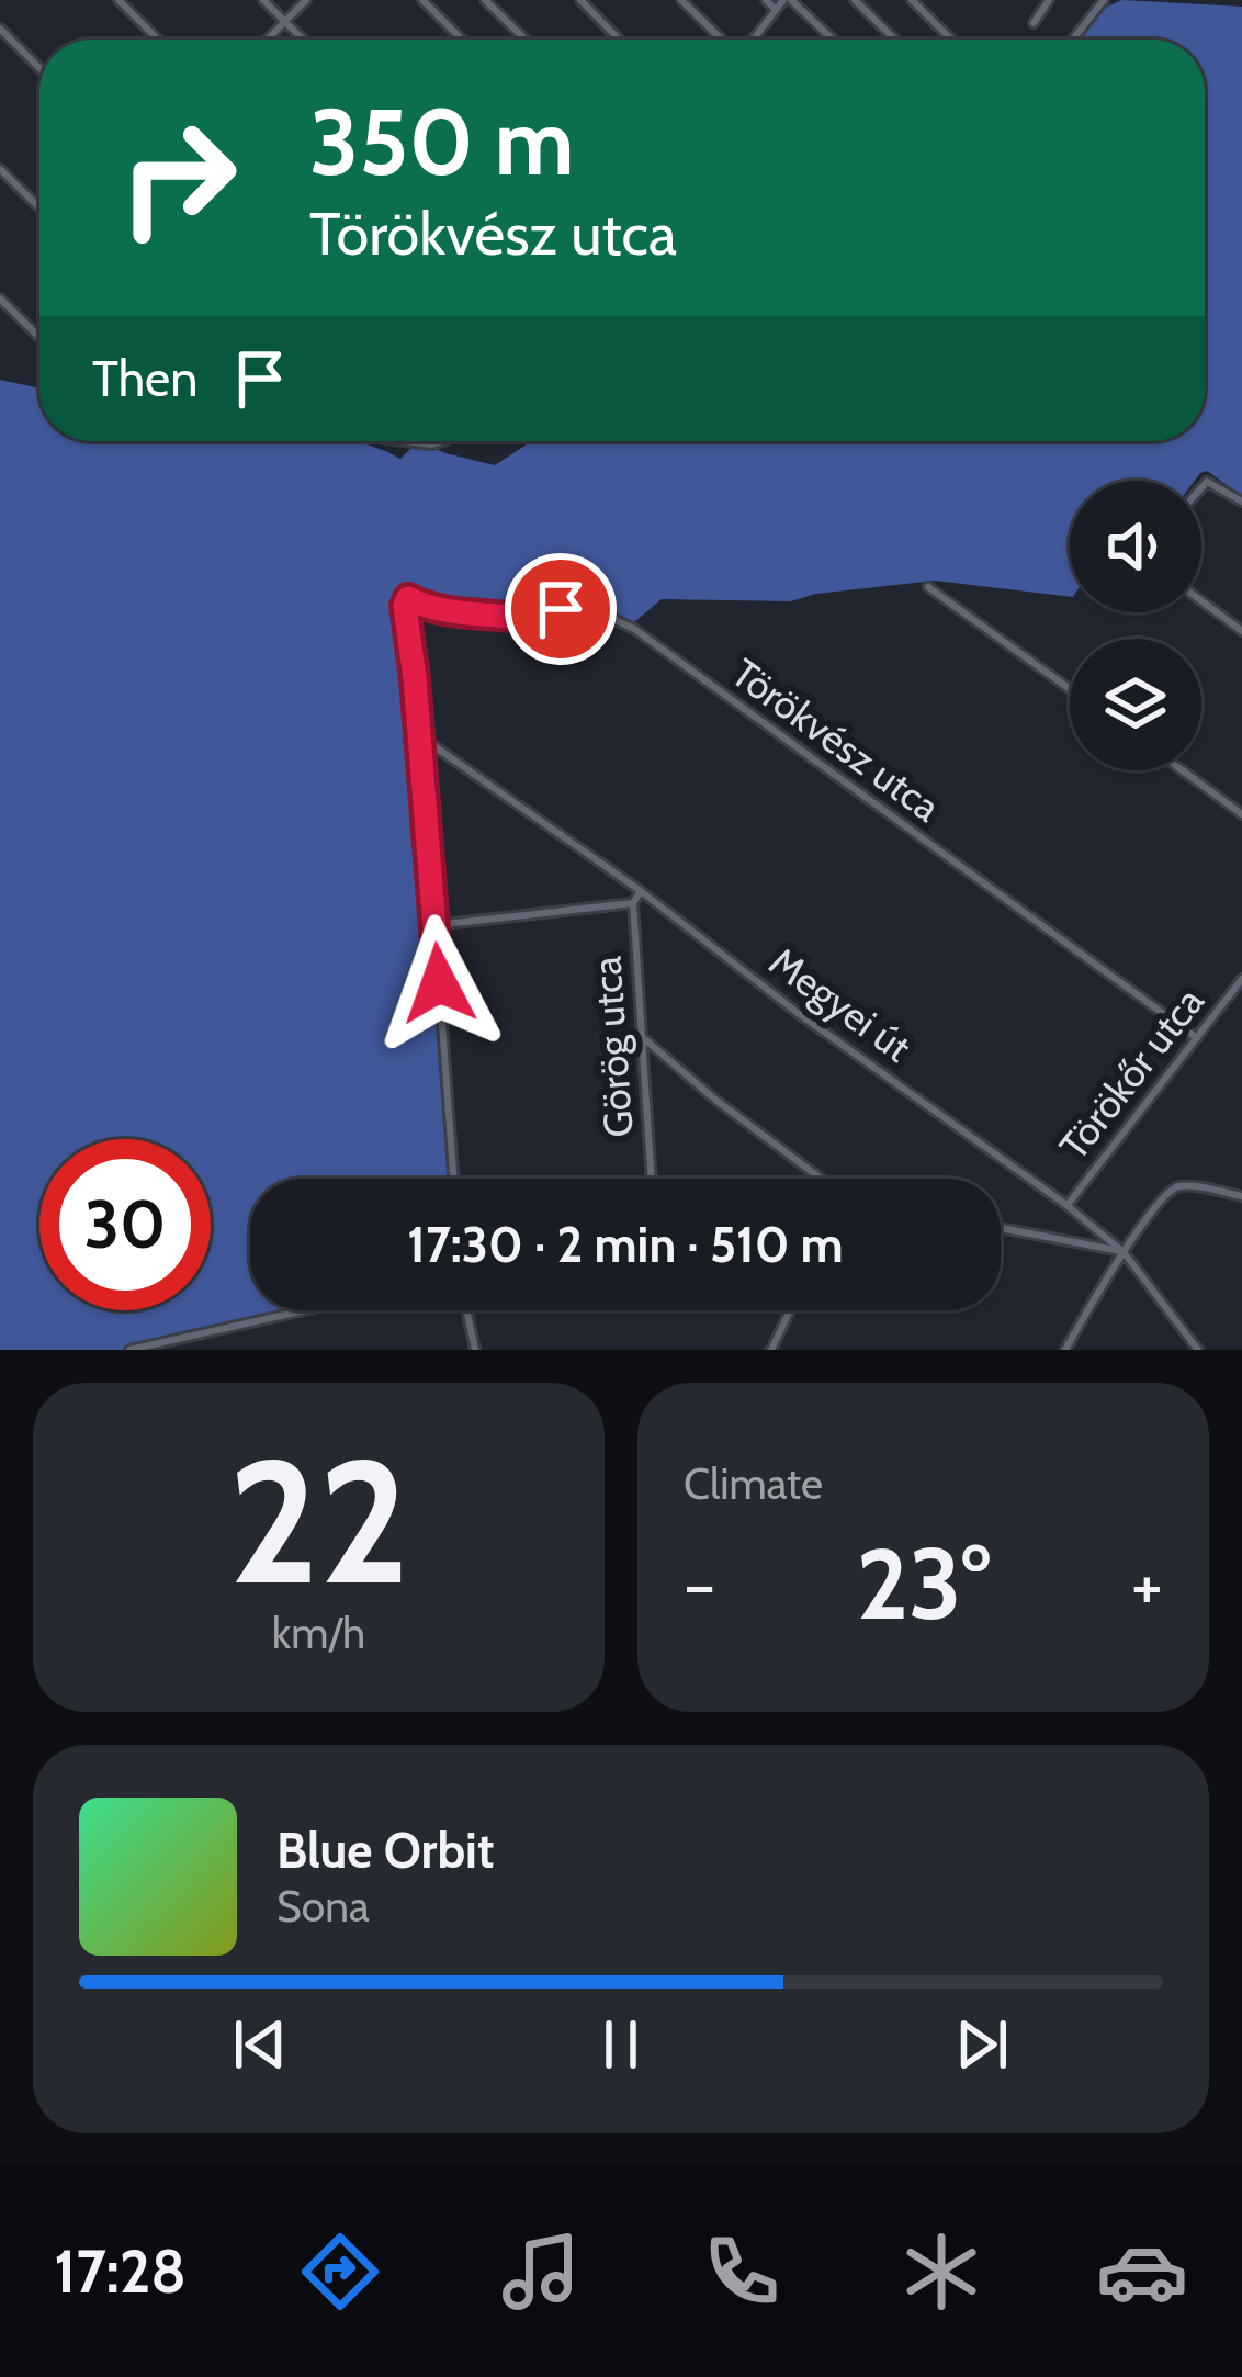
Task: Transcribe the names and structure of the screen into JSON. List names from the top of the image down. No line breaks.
{"streets":{"street":["Törökvész utca","Megyei út","Görög utca","Törökőr utca"]},"crossings":[["Törökvész utca","Megyei út"],["Törökvész utca","Törökőr utca"],["Megyei út","Görög utca"],["Megyei út","Törökőr utca"]],"page":{"turn":["350 m","Törökvész utca"],"then":"Then","limit":"30","trip":"17:30 · 2 min · 510 m","tile":[["22","km/h"],"Climate"],"heat":["−","23°","+"],"song":["Blue Orbit","Sona"],"tabs":"17:28"}}
